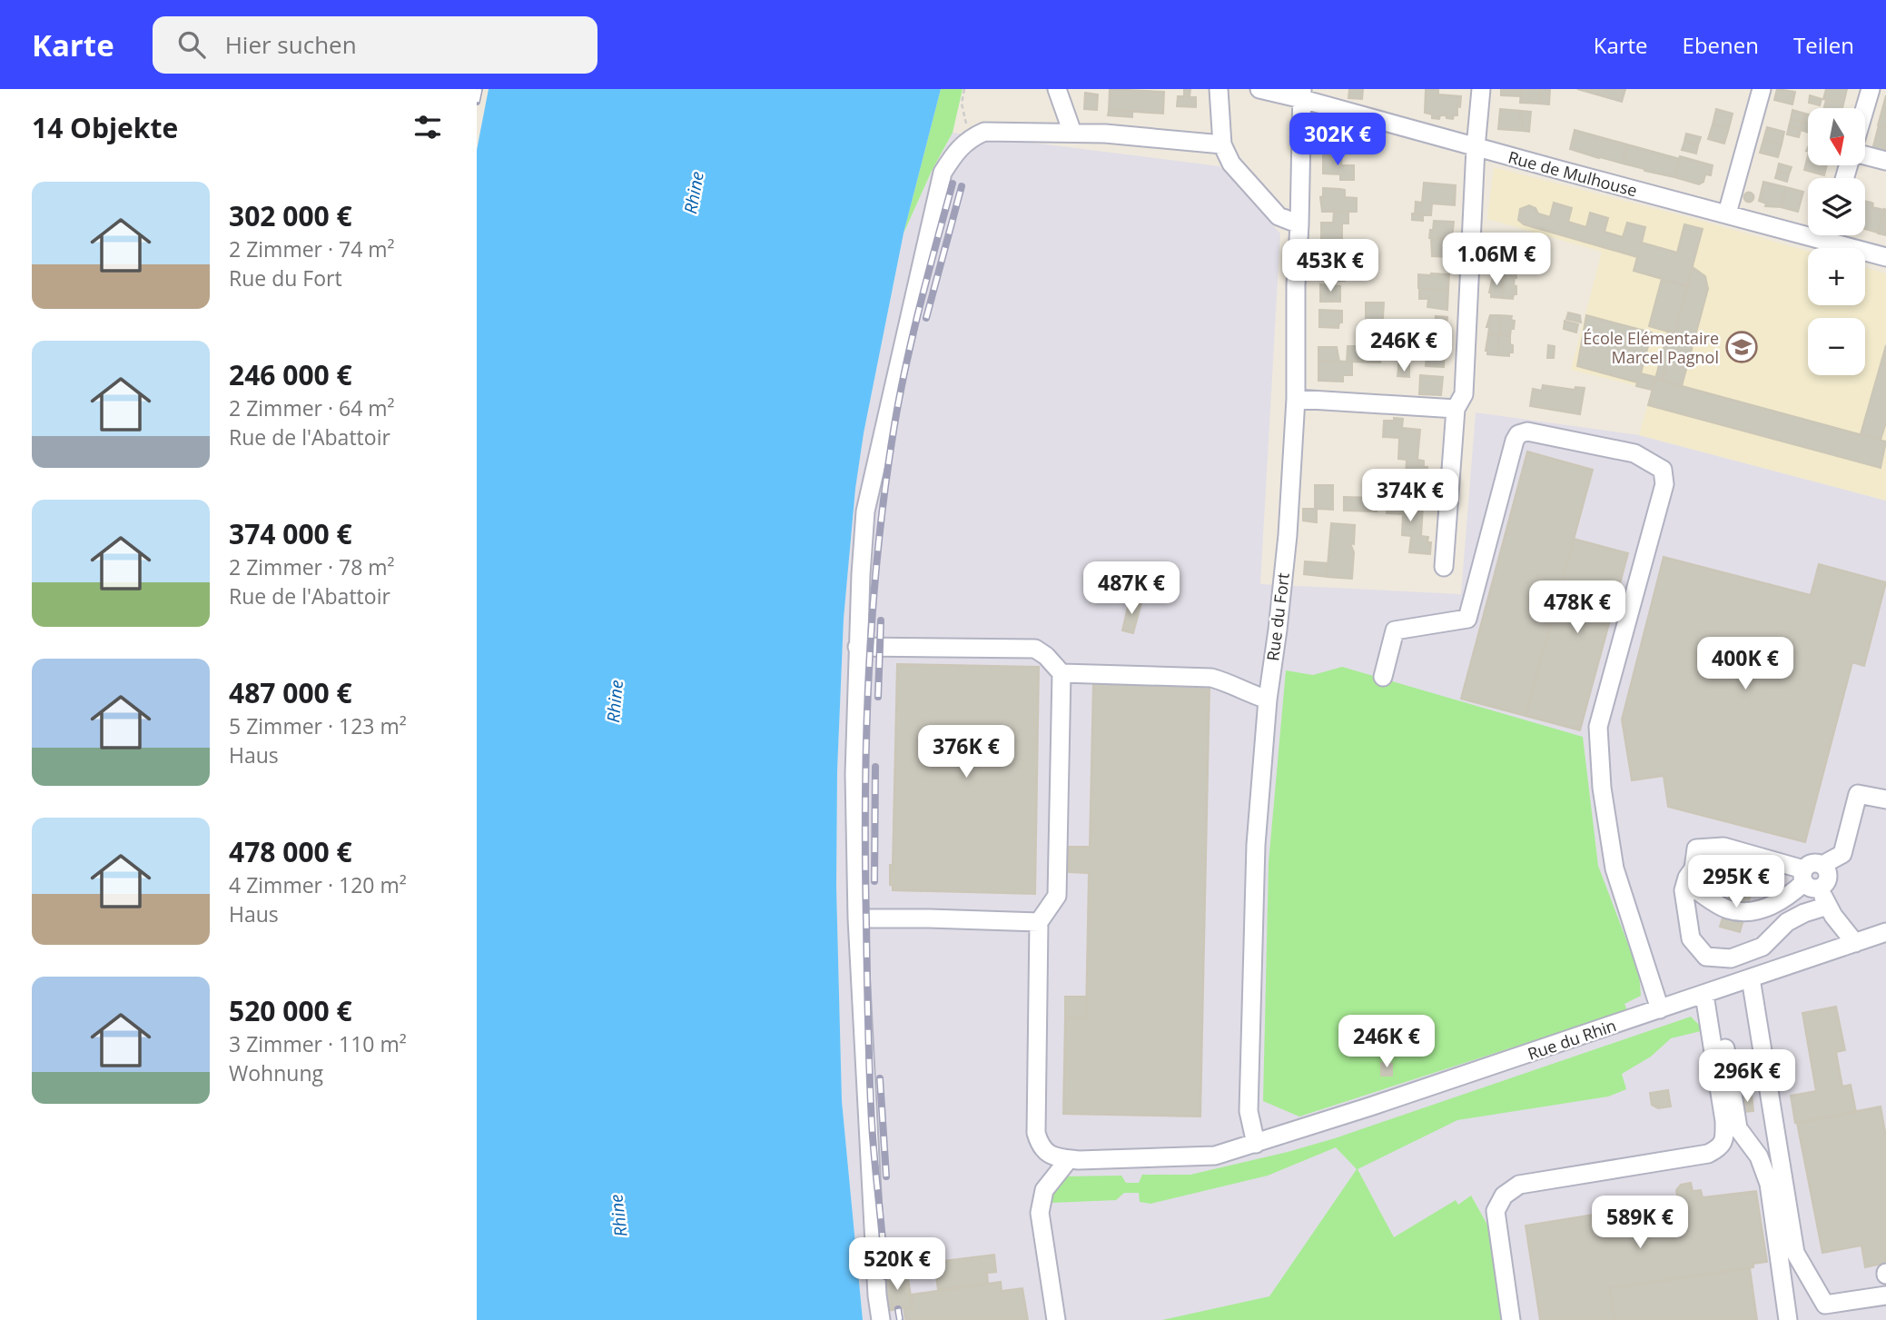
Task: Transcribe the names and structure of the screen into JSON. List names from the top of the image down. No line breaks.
{"streets":{"street":["Rue de Mulhouse","Rue du Fort","Rue du Rhin"]},"crossings":[["Rue de Mulhouse","Rue du Fort"],["Rue du Fort","Rue du Rhin"]],"water":["Rhine"],"places":{"school or university":["École Elémentaire Marcel Pagnol"]},"north":"bottom","page":{"header":"Karte","search":"Hier suchen","nav":["Karte","Ebenen","Teilen"],"heading":"14 Objekte","map_buttons":["+","−"],"price":["302K €","1.06M €","453K €","246K €","374K €","487K €","478K €","400K €","376K €","295K €","246K €","296K €","589K €","520K €"],"list":[{"name":"302 000 €","note":"2 Zimmer · 74 m² · Rue du Fort"},{"name":"246 000 €","note":"2 Zimmer · 64 m² · Rue de l'Abattoir"},{"name":"374 000 €","note":"2 Zimmer · 78 m² · Rue de l'Abattoir"},{"name":"487 000 €","note":"5 Zimmer · 123 m² · Haus"},{"name":"478 000 €","note":"4 Zimmer · 120 m² · Haus"},{"name":"520 000 €","note":"3 Zimmer · 110 m² · Wohnung"}]}}
